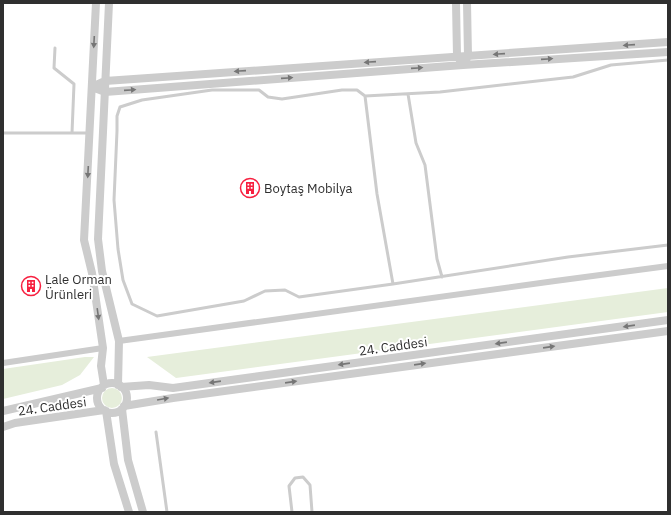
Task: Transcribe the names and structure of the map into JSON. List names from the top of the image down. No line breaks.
{"streets":{"street":["24. Caddesi"]},"places":{"building":["Boytaş Mobilya","Lale Orman Ürünleri"]}}
